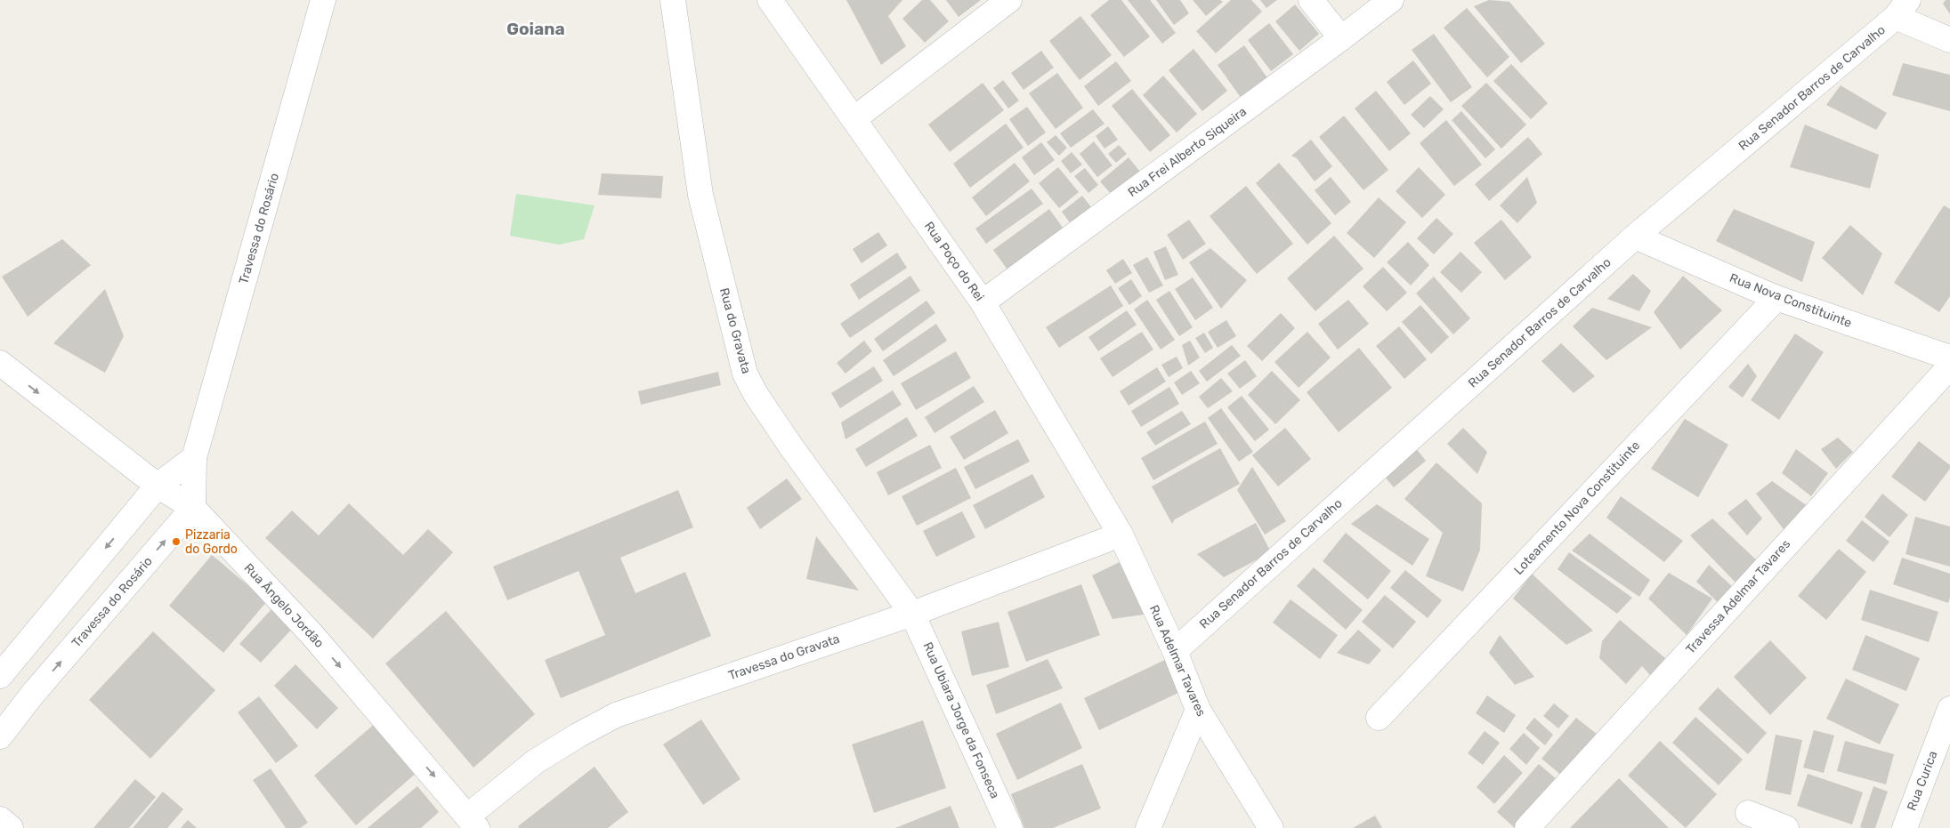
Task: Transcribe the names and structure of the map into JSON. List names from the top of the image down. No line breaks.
{"streets":{"street":["Rua Senador Barros de Carvalho","Rua Frei Alberto Siqueira","Travessa do Rosário","Rua Poço do Rei","Rua Nova Constituinte","Rua do Gravata","Loteamento Nova Constituinte","Travessa Adelmar Tavares","Rua Ângelo Jordão","Travessa do Gravata","Rua Adelmar Tavares","Rua Ubiara Jorge da Fonseca","Rua Curica"]},"crossings":[["Rua Senador Barros de Carvalho","Rua Nova Constituinte"],["Rua Senador Barros de Carvalho","Rua Adelmar Tavares"],["Rua Frei Alberto Siqueira","Rua Poço do Rei"],["Travessa do Rosário","Rua Ângelo Jordão"],["Rua Poço do Rei","Travessa do Gravata"],["Rua Poço do Rei","Rua Adelmar Tavares"],["Rua Nova Constituinte","Loteamento Nova Constituinte"],["Rua do Gravata","Travessa do Gravata"],["Rua do Gravata","Rua Ubiara Jorge da Fonseca"],["Rua Ângelo Jordão","Travessa do Gravata"],["Travessa do Gravata","Rua Adelmar Tavares"],["Travessa do Gravata","Rua Ubiara Jorge da Fonseca"]],"one_way":["Rua Ângelo Jordão"],"districts":["Goiana"],"places":["Pizzaria do Gordo"]}
